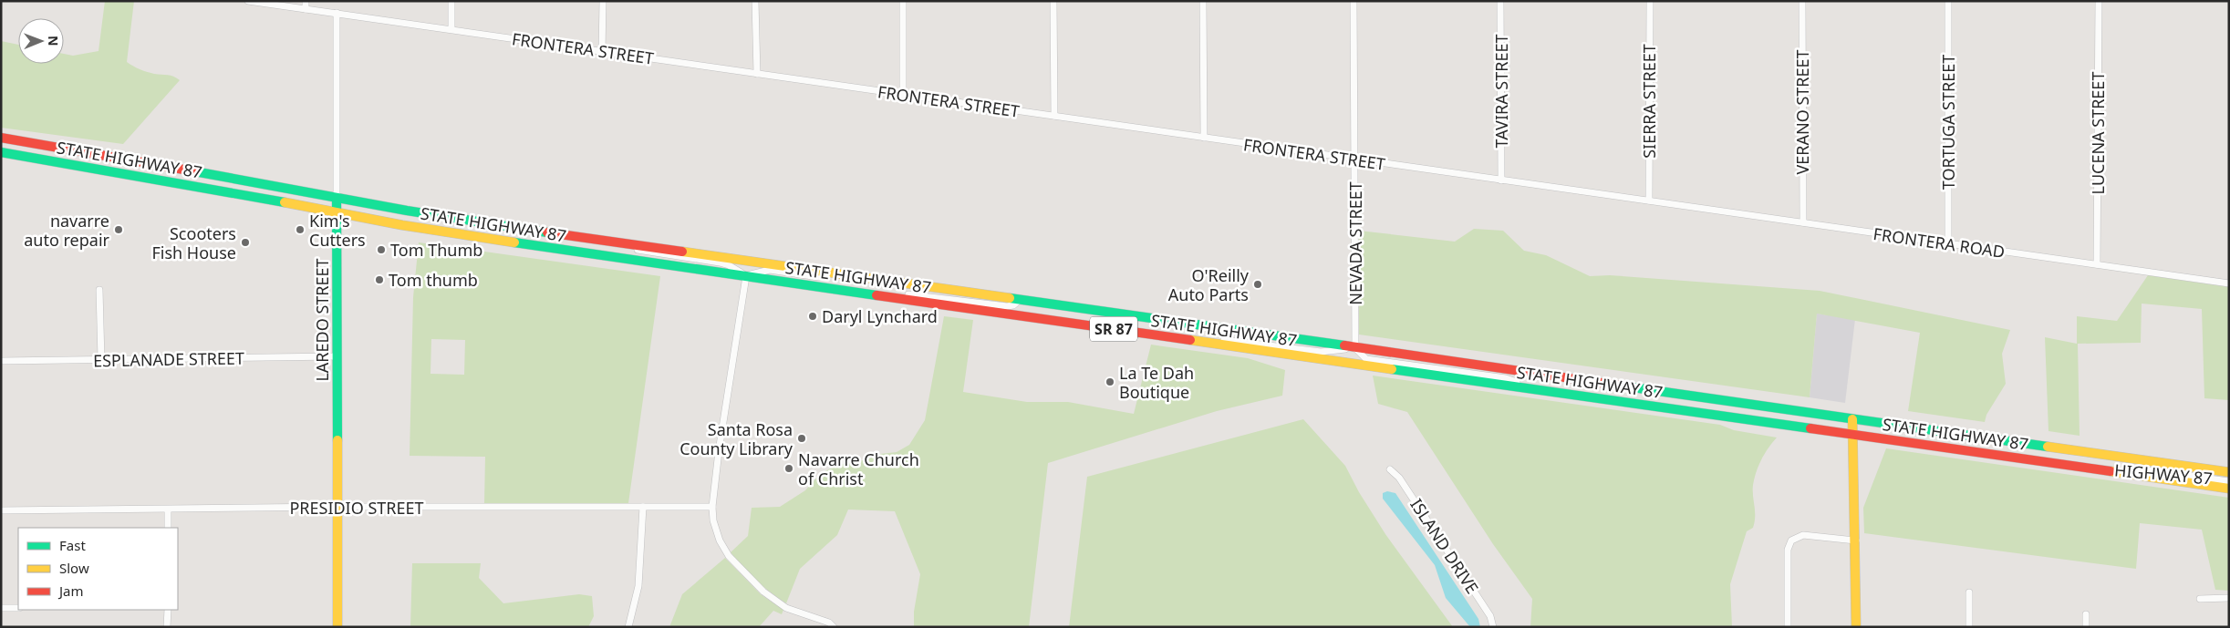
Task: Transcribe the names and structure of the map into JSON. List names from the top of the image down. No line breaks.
{"streets":{"main road":["STATE HIGHWAY 87","LAREDO STREET","SR 87"],"street":["FRONTERA STREET","TAVIRA STREET","SIERRA STREET","VERANO STREET","TORTUGA STREET","LUCENA STREET","FRONTERA ROAD","NEVADA STREET","ESPLANADE STREET","HIGHWAY 87","PRESIDIO STREET","ISLAND DRIVE"]},"crossings":[["FRONTERA STREET","TAVIRA STREET"],["FRONTERA STREET","SIERRA STREET"],["FRONTERA STREET","FRONTERA ROAD"],["FRONTERA STREET","NEVADA STREET"],["FRONTERA STREET","LAREDO STREET"],["SIERRA STREET","FRONTERA ROAD"],["VERANO STREET","FRONTERA ROAD"],["TORTUGA STREET","FRONTERA ROAD"],["LUCENA STREET","FRONTERA ROAD"],["STATE HIGHWAY 87","LAREDO STREET"],["STATE HIGHWAY 87","HIGHWAY 87"],["NEVADA STREET","SR 87"],["LAREDO STREET","SR 87"],["LAREDO STREET","ESPLANADE STREET"],["LAREDO STREET","PRESIDIO STREET"]],"places":["navarre auto repair","Kim's Cutters","Scooters Fish House","Tom Thumb","Tom thumb","O'Reilly Auto Parts","Daryl Lynchard","La Te Dah Boutique","Santa Rosa County Library","Navarre Church of Christ"],"legend":["Fast","Slow","Jam"],"north":"right"}
